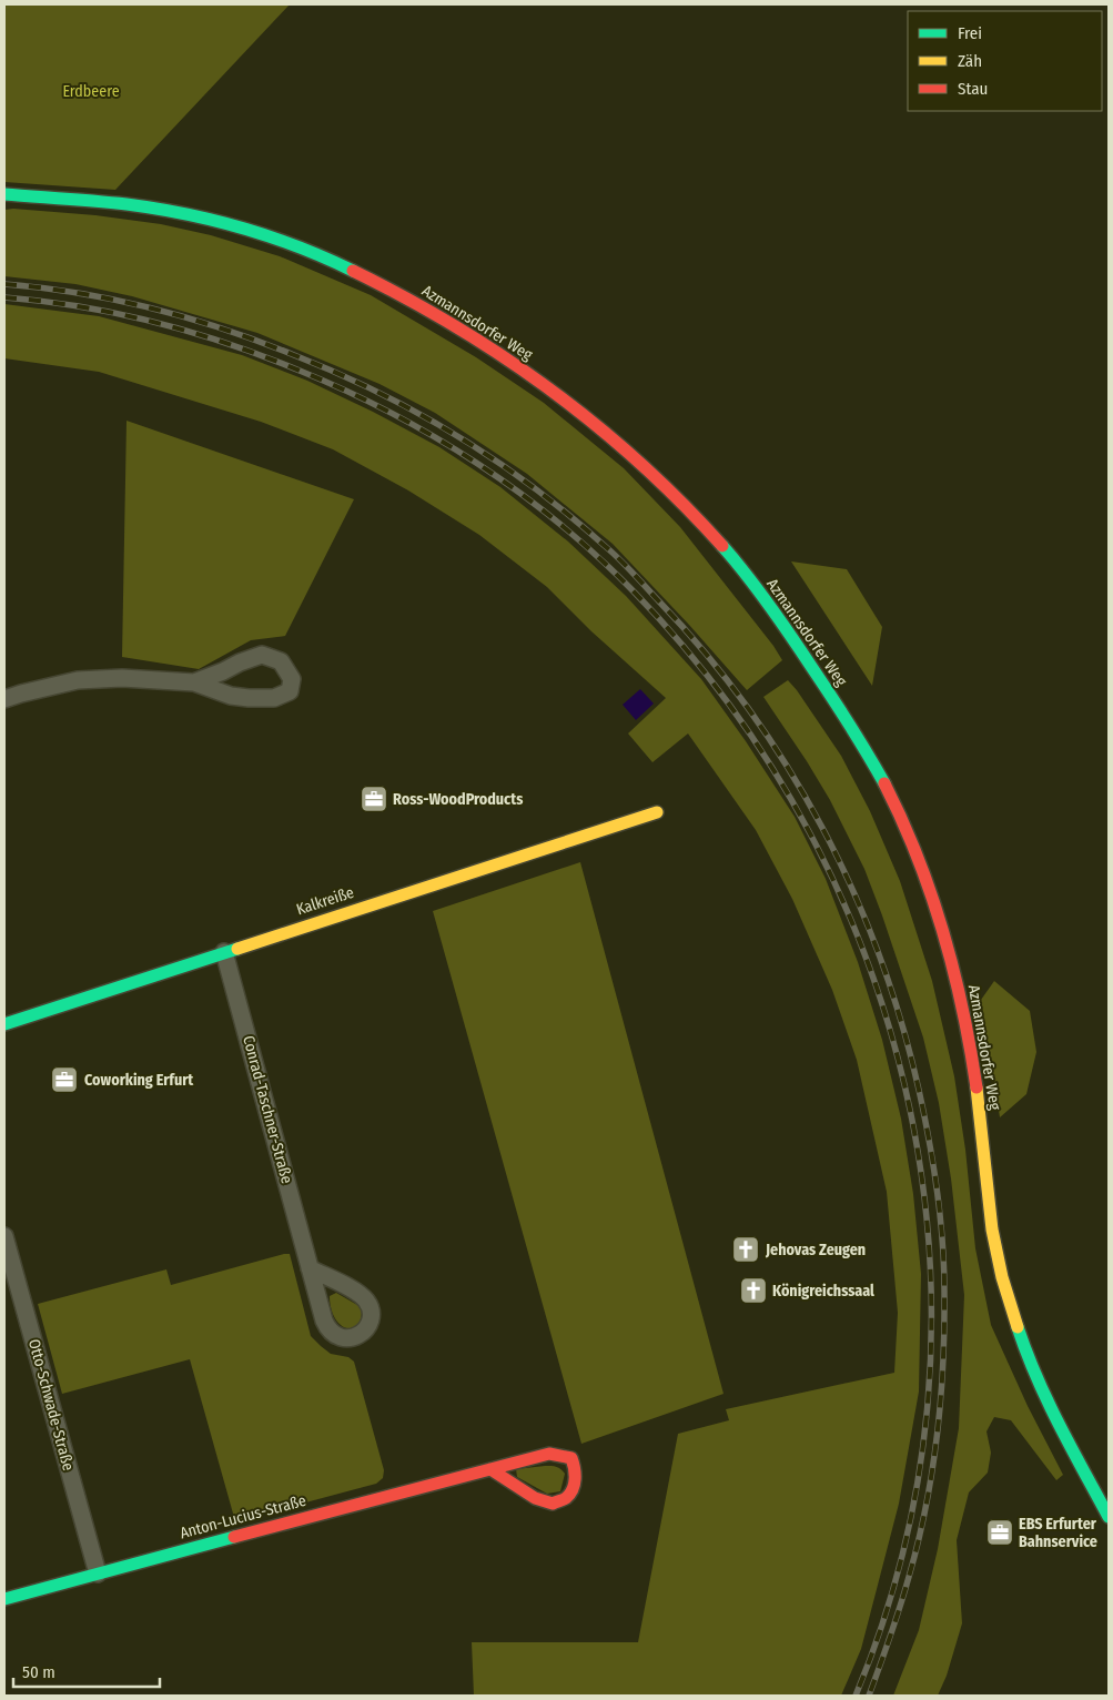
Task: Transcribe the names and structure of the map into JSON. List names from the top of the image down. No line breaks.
{"streets":{"street":["Azmannsdorfer Weg","Kalkreiße","Conrad-Taschner-Straße","Otto-Schwade-Straße","Anton-Lucius-Straße"]},"crossings":[["Kalkreiße","Conrad-Taschner-Straße"],["Otto-Schwade-Straße","Anton-Lucius-Straße"]],"parks":["Erdbeere"],"places":{"office":["Ross-WoodProducts","Coworking Erfurt","EBS Erfurter Bahnservice"],"church":["Jehovas Zeugen","Königreichssaal"]},"legend":["Frei","Zäh","Stau"],"scale_bar":"50 m"}
